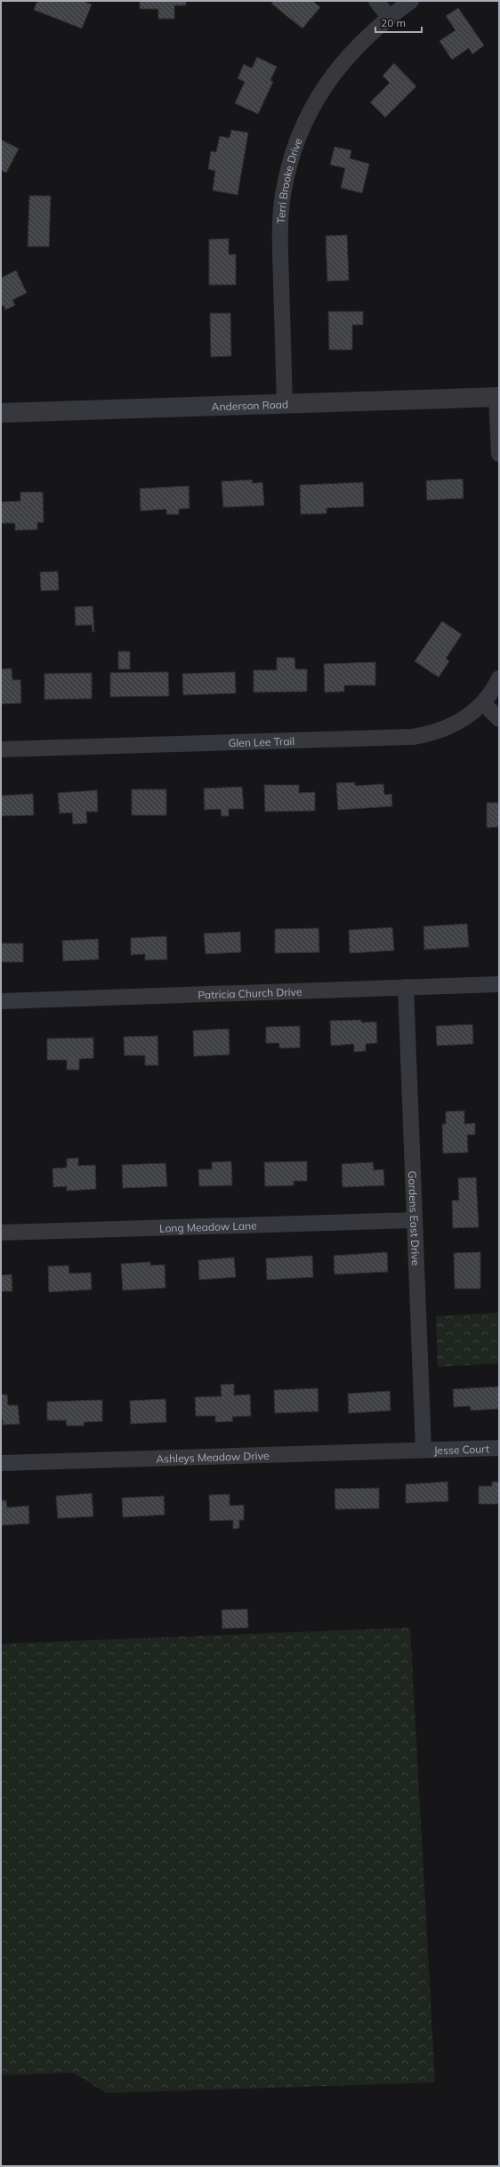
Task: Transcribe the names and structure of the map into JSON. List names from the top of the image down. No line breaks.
{"streets":{"street":["Terri Brooke Drive","Anderson Road","Glen Lee Trail","Patricia Church Drive","Gardens East Drive","Long Meadow Lane","Jesse Court","Ashleys Meadow Drive"]},"crossings":[["Terri Brooke Drive","Anderson Road"],["Patricia Church Drive","Gardens East Drive"],["Gardens East Drive","Long Meadow Lane"],["Gardens East Drive","Jesse Court"],["Gardens East Drive","Ashleys Meadow Drive"],["Jesse Court","Ashleys Meadow Drive"]],"scale_bar":"20 m"}
